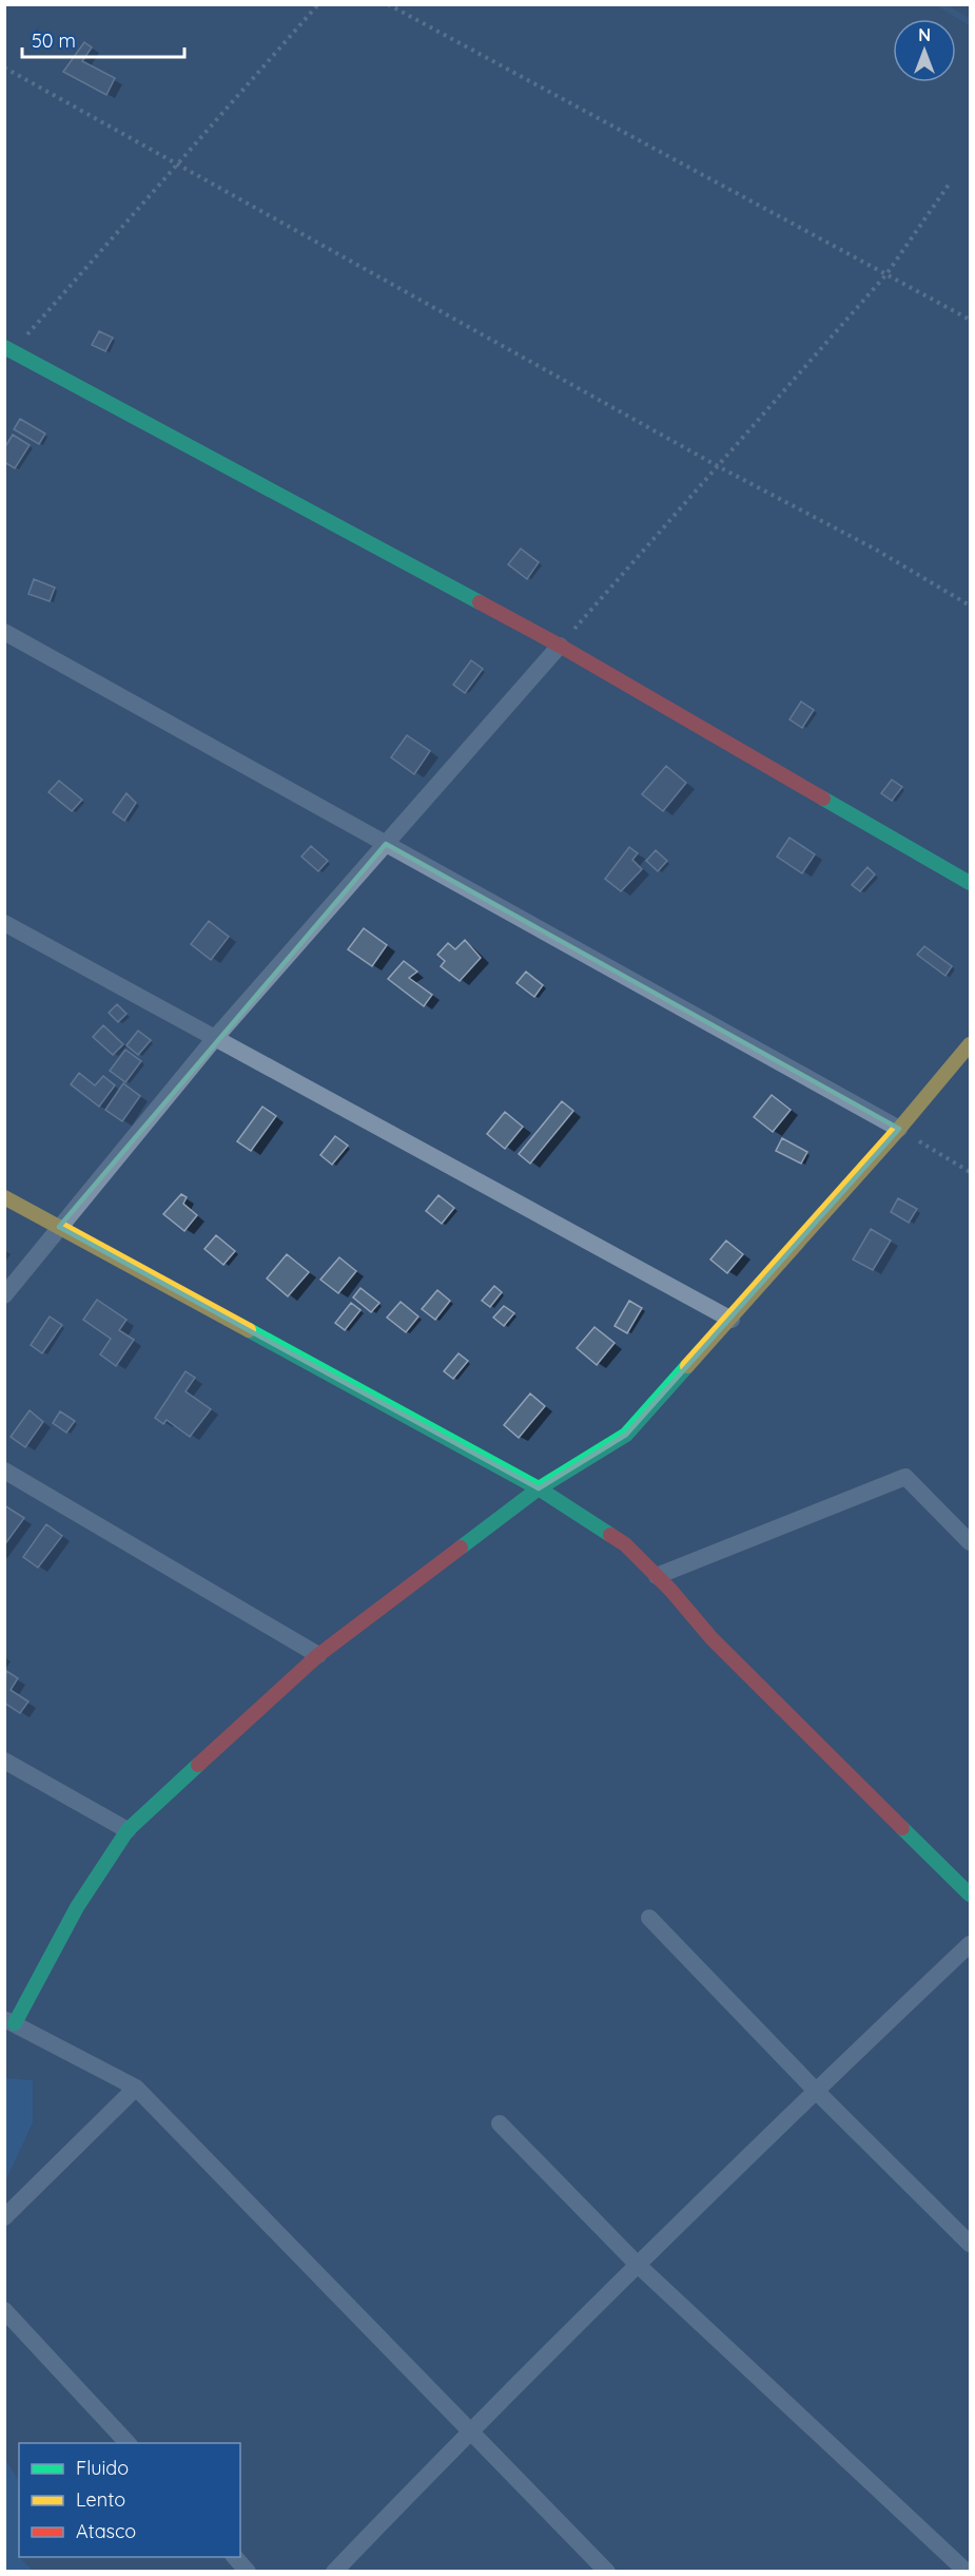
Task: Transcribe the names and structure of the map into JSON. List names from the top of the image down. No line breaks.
{"legend":["Fluido","Lento","Atasco"],"scale_bar":"50 m","north":"top"}
